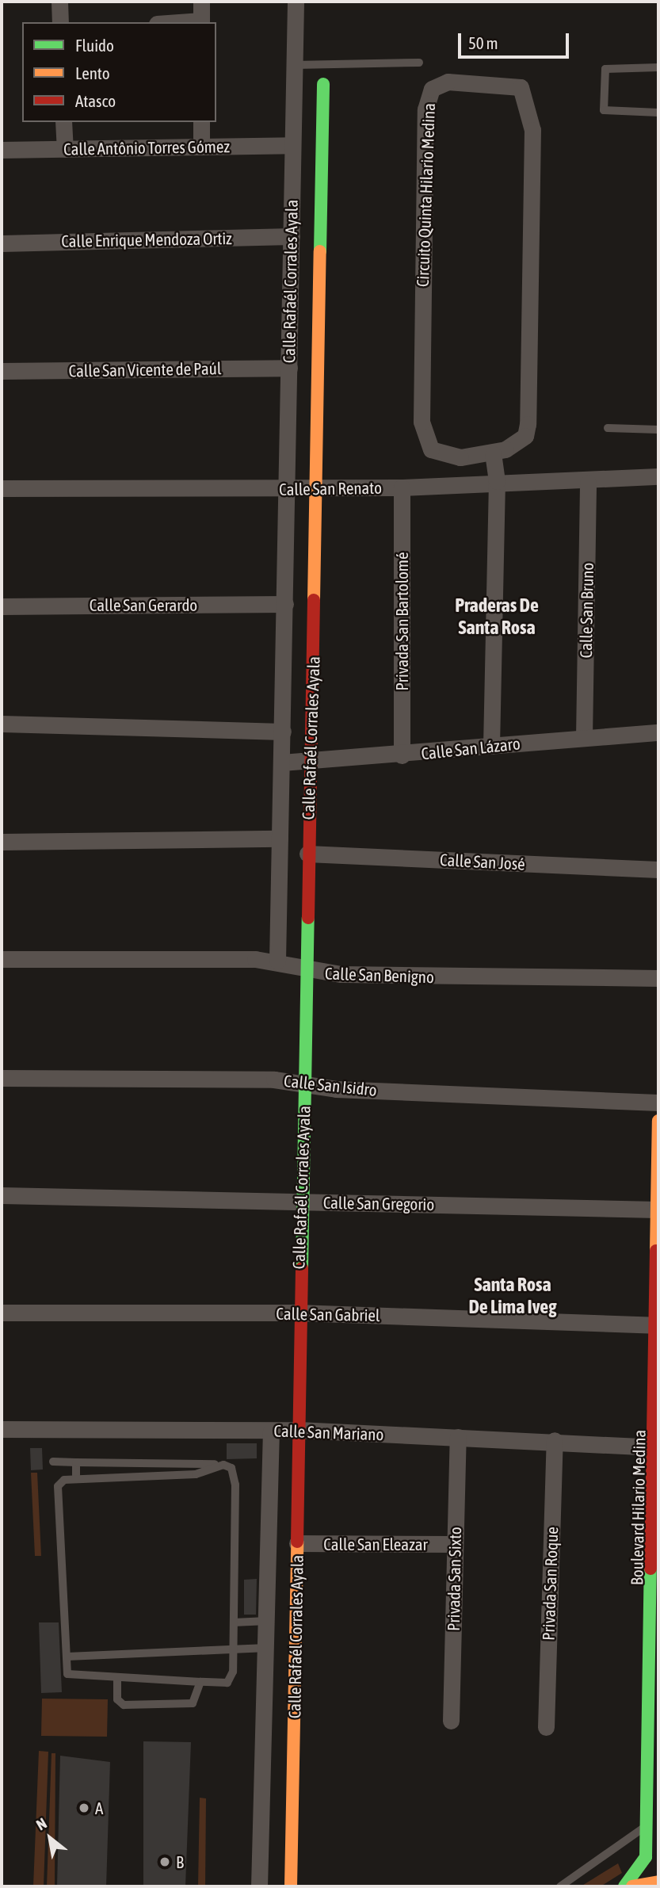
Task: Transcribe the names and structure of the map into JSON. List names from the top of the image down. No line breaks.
{"streets":{"street":["Calle Antônio Torres Gómez","Circuito Quinta Hilario Medina","Calle Enrique Mendoza Ortiz","Calle Rafaél Corrales Ayala","Calle San Vicente de Paúl","Calle San Renato","Calle San Gerardo","Calle San Bruno","Privada San Bartolomé","Calle San Lázaro","Calle San José","Calle San Benigno","Calle San Isidro","Calle San Gregorio","Calle San Gabriel","Calle San Mariano","Boulevard Hilario Medina","Calle San Eleazar","Privada San Sixto","Privada San Roque"]},"crossings":[["Calle Antônio Torres Gómez","Calle Rafaél Corrales Ayala"],["Calle Enrique Mendoza Ortiz","Calle Rafaél Corrales Ayala"],["Calle Rafaél Corrales Ayala","Calle San Vicente de Paúl"],["Calle Rafaél Corrales Ayala","Calle San Renato"],["Calle Rafaél Corrales Ayala","Calle San Gerardo"],["Calle Rafaél Corrales Ayala","Calle San Lázaro"],["Calle Rafaél Corrales Ayala","Calle San José"],["Calle Rafaél Corrales Ayala","Calle San Benigno"],["Calle Rafaél Corrales Ayala","Calle San Isidro"],["Calle Rafaél Corrales Ayala","Calle San Gregorio"],["Calle Rafaél Corrales Ayala","Calle San Gabriel"],["Calle Rafaél Corrales Ayala","Calle San Mariano"],["Calle Rafaél Corrales Ayala","Calle San Eleazar"],["Calle San Renato","Calle San Bruno"],["Calle San Renato","Privada San Bartolomé"],["Calle San Bruno","Calle San Lázaro"],["Privada San Bartolomé","Calle San Lázaro"],["Calle San Gregorio","Boulevard Hilario Medina"],["Calle San Gabriel","Boulevard Hilario Medina"],["Calle San Mariano","Boulevard Hilario Medina"],["Calle San Mariano","Privada San Sixto"],["Calle San Mariano","Privada San Roque"],["Calle San Eleazar","Privada San Sixto"]],"districts":["Praderas De Santa Rosa","Santa Rosa De Lima Iveg"],"places":["A","B"],"legend":["Fluido","Lento","Atasco"],"scale_bar":"50 m","north":"top left"}
